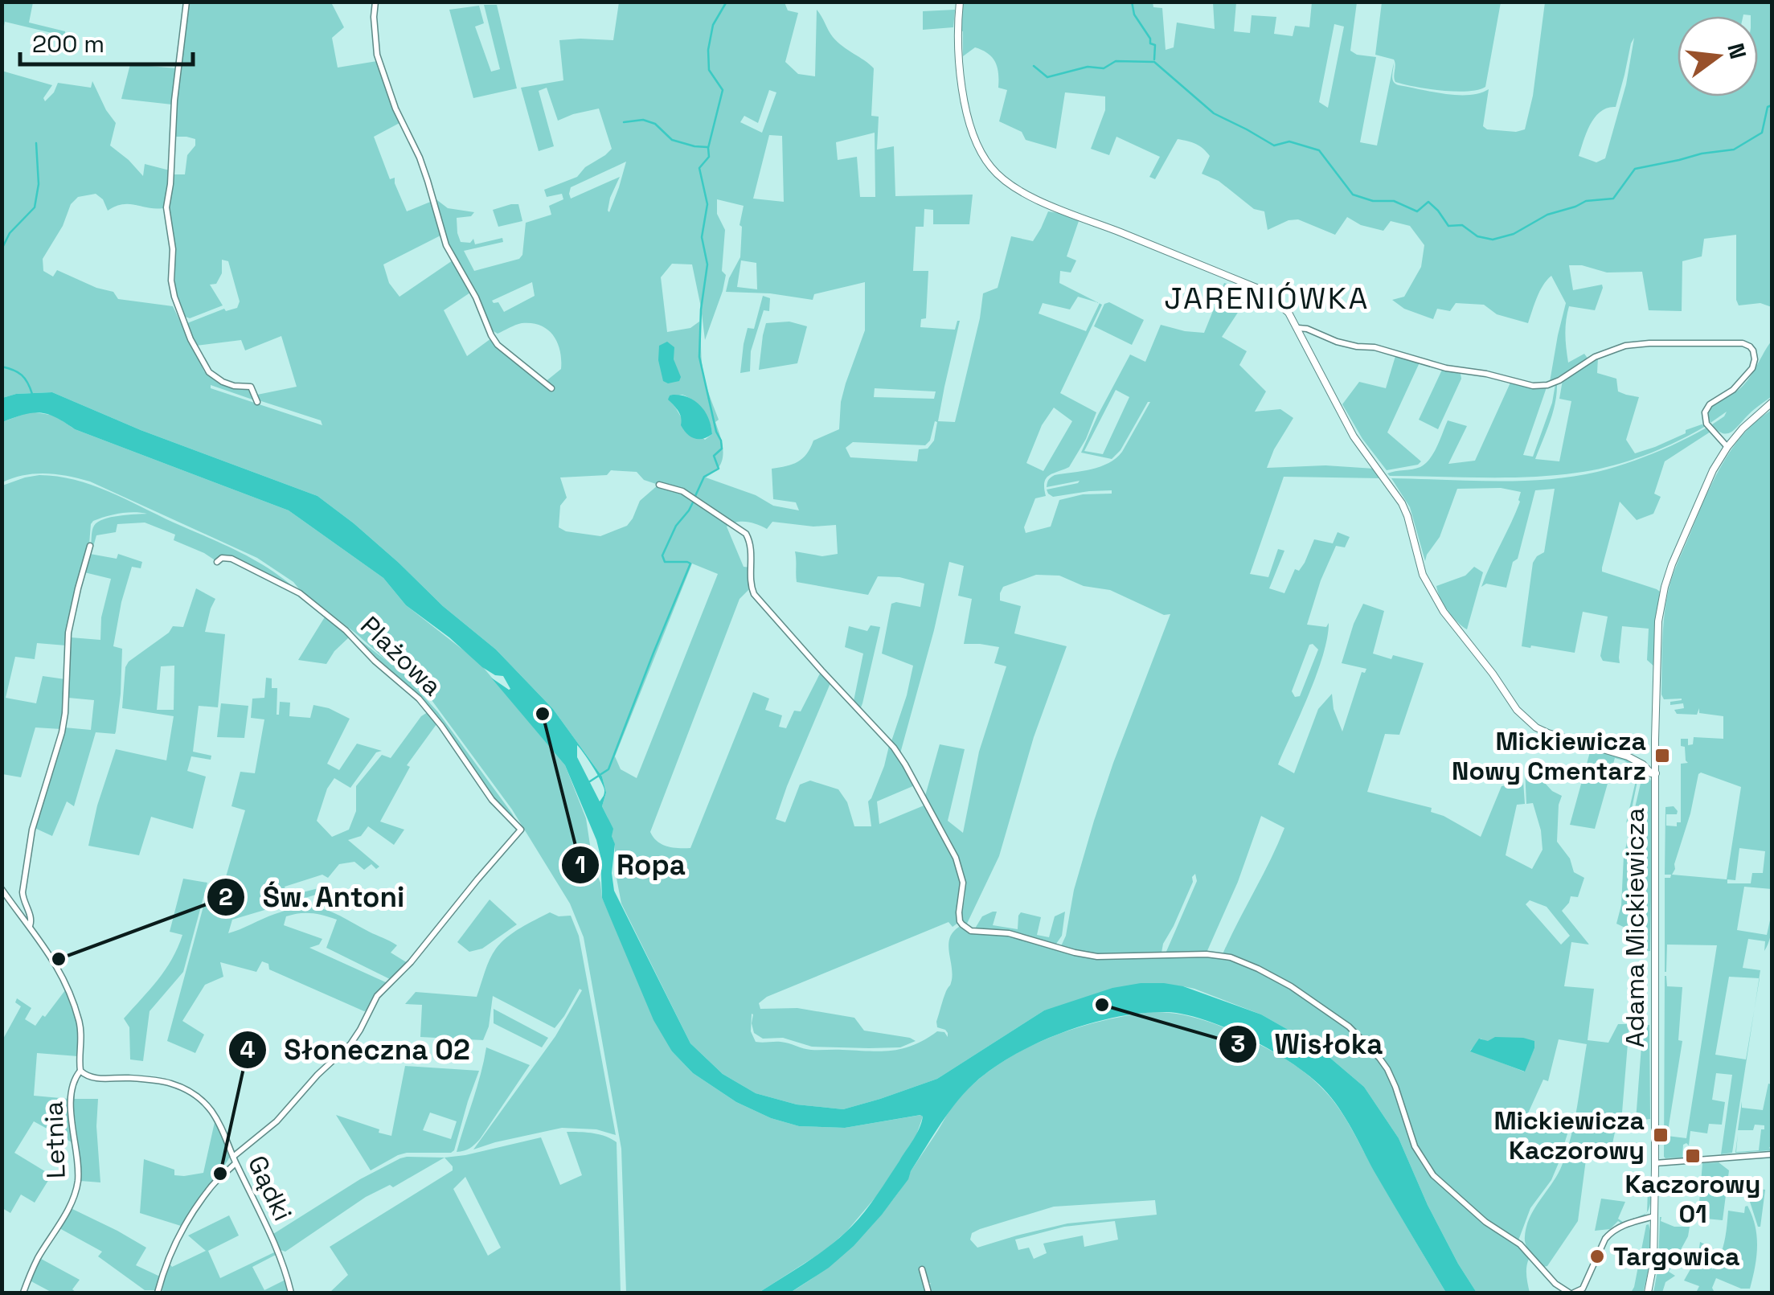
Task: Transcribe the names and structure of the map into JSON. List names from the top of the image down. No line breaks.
{"streets":{"street":["Plażowa","Adama Mickiewicza","Letnia","Gądki"]},"crossings":[["Plażowa","Gądki"],["Letnia","Gądki"]],"districts":["JARENIÓWKA"],"places":{"other":["Ropa","Św. Antoni","Wisłoka","Słoneczna 02","Targowica"],"transit":["Mickiewicza Nowy Cmentarz","Mickiewicza Kaczorowy","Kaczorowy 01"]},"scale_bar":"200 m","north":"right"}
